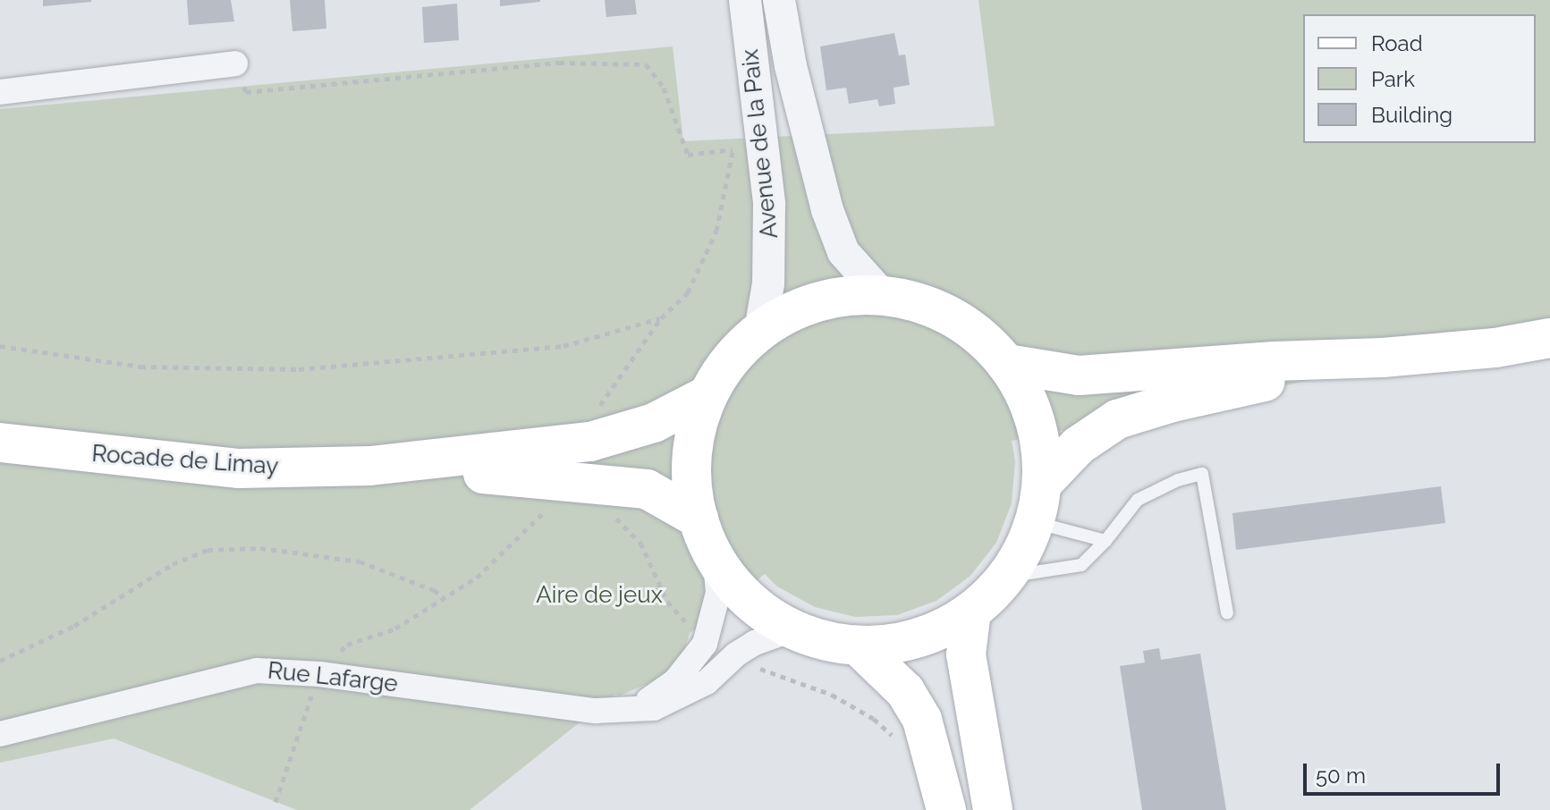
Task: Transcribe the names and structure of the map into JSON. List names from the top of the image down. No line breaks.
{"streets":{"main road":["Rocade de Limay"],"street":["Avenue de la Paix","Rue Lafarge"]},"parks":["Aire de jeux"],"legend":["Road","Park","Building"],"scale_bar":"50 m"}
